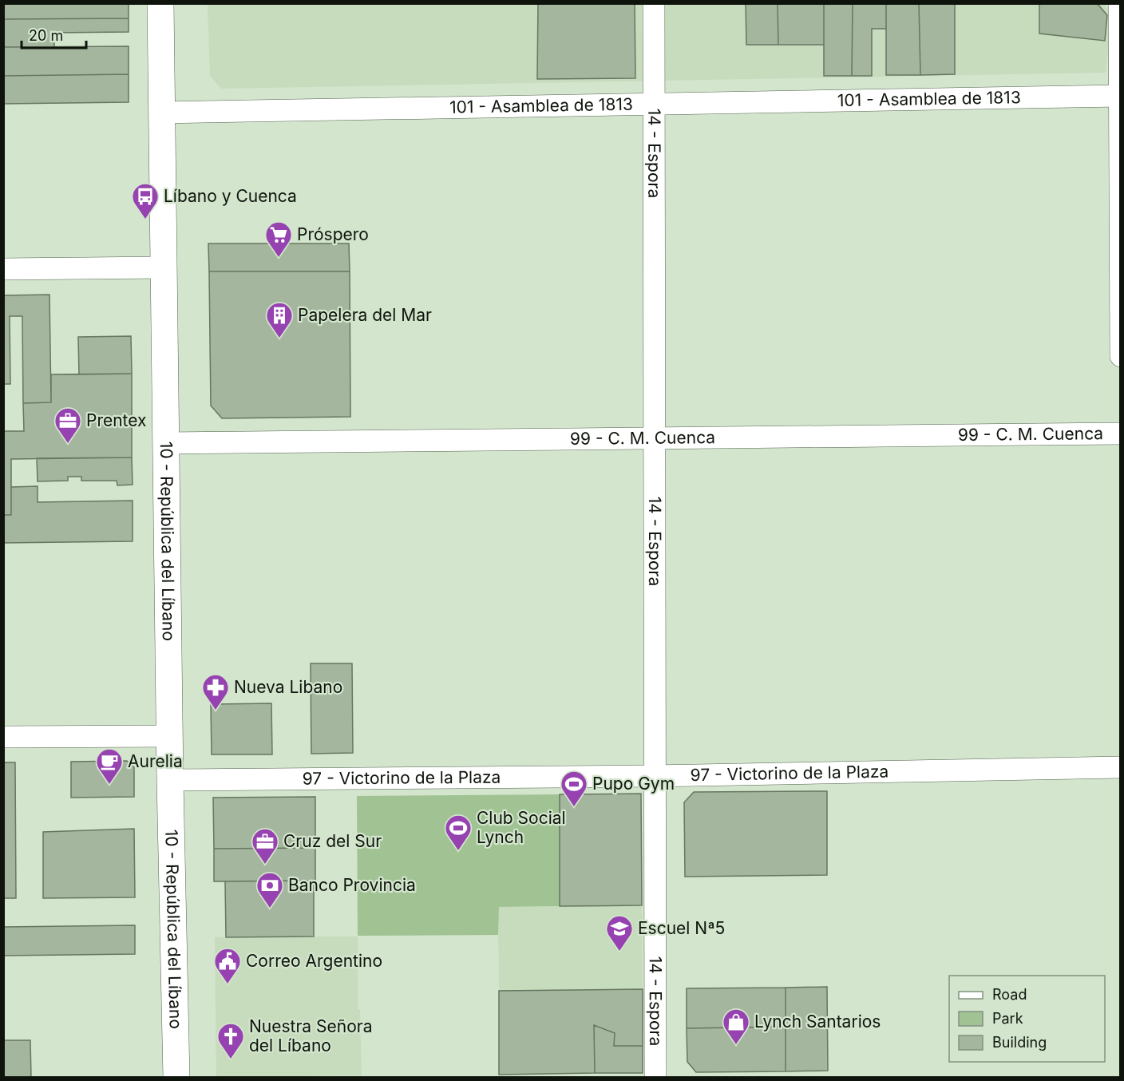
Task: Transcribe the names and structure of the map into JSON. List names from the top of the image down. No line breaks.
{"streets":{"main road":["10 - República del Líbano"],"street":["101 - Asamblea de 1813","14 - Espora","99 - C. M. Cuenca","97 - Victorino de la Plaza"]},"crossings":[["101 - Asamblea de 1813","14 - Espora"],["101 - Asamblea de 1813","10 - República del Líbano"],["14 - Espora","99 - C. M. Cuenca"],["14 - Espora","97 - Victorino de la Plaza"],["99 - C. M. Cuenca","10 - República del Líbano"],["10 - República del Líbano","97 - Victorino de la Plaza"]],"places":{"bus stop":["Líbano y Cuenca"],"supermarket":["Próspero"],"building":["Papelera del Mar"],"office":["Prentex","Cruz del Sur"],"pharmacy":["Nueva Libano"],"cafe":["Aurelia"],"sports":["Pupo Gym","Club Social Lynch"],"bank":["Banco Provincia"],"school or university":["Escuel Nª5"],"public building":["Correo Argentino"],"shop":["Lynch Santarios"],"church":["Nuestra Señora del Líbano"]},"legend":["Road","Park","Building"],"scale_bar":"20 m"}
